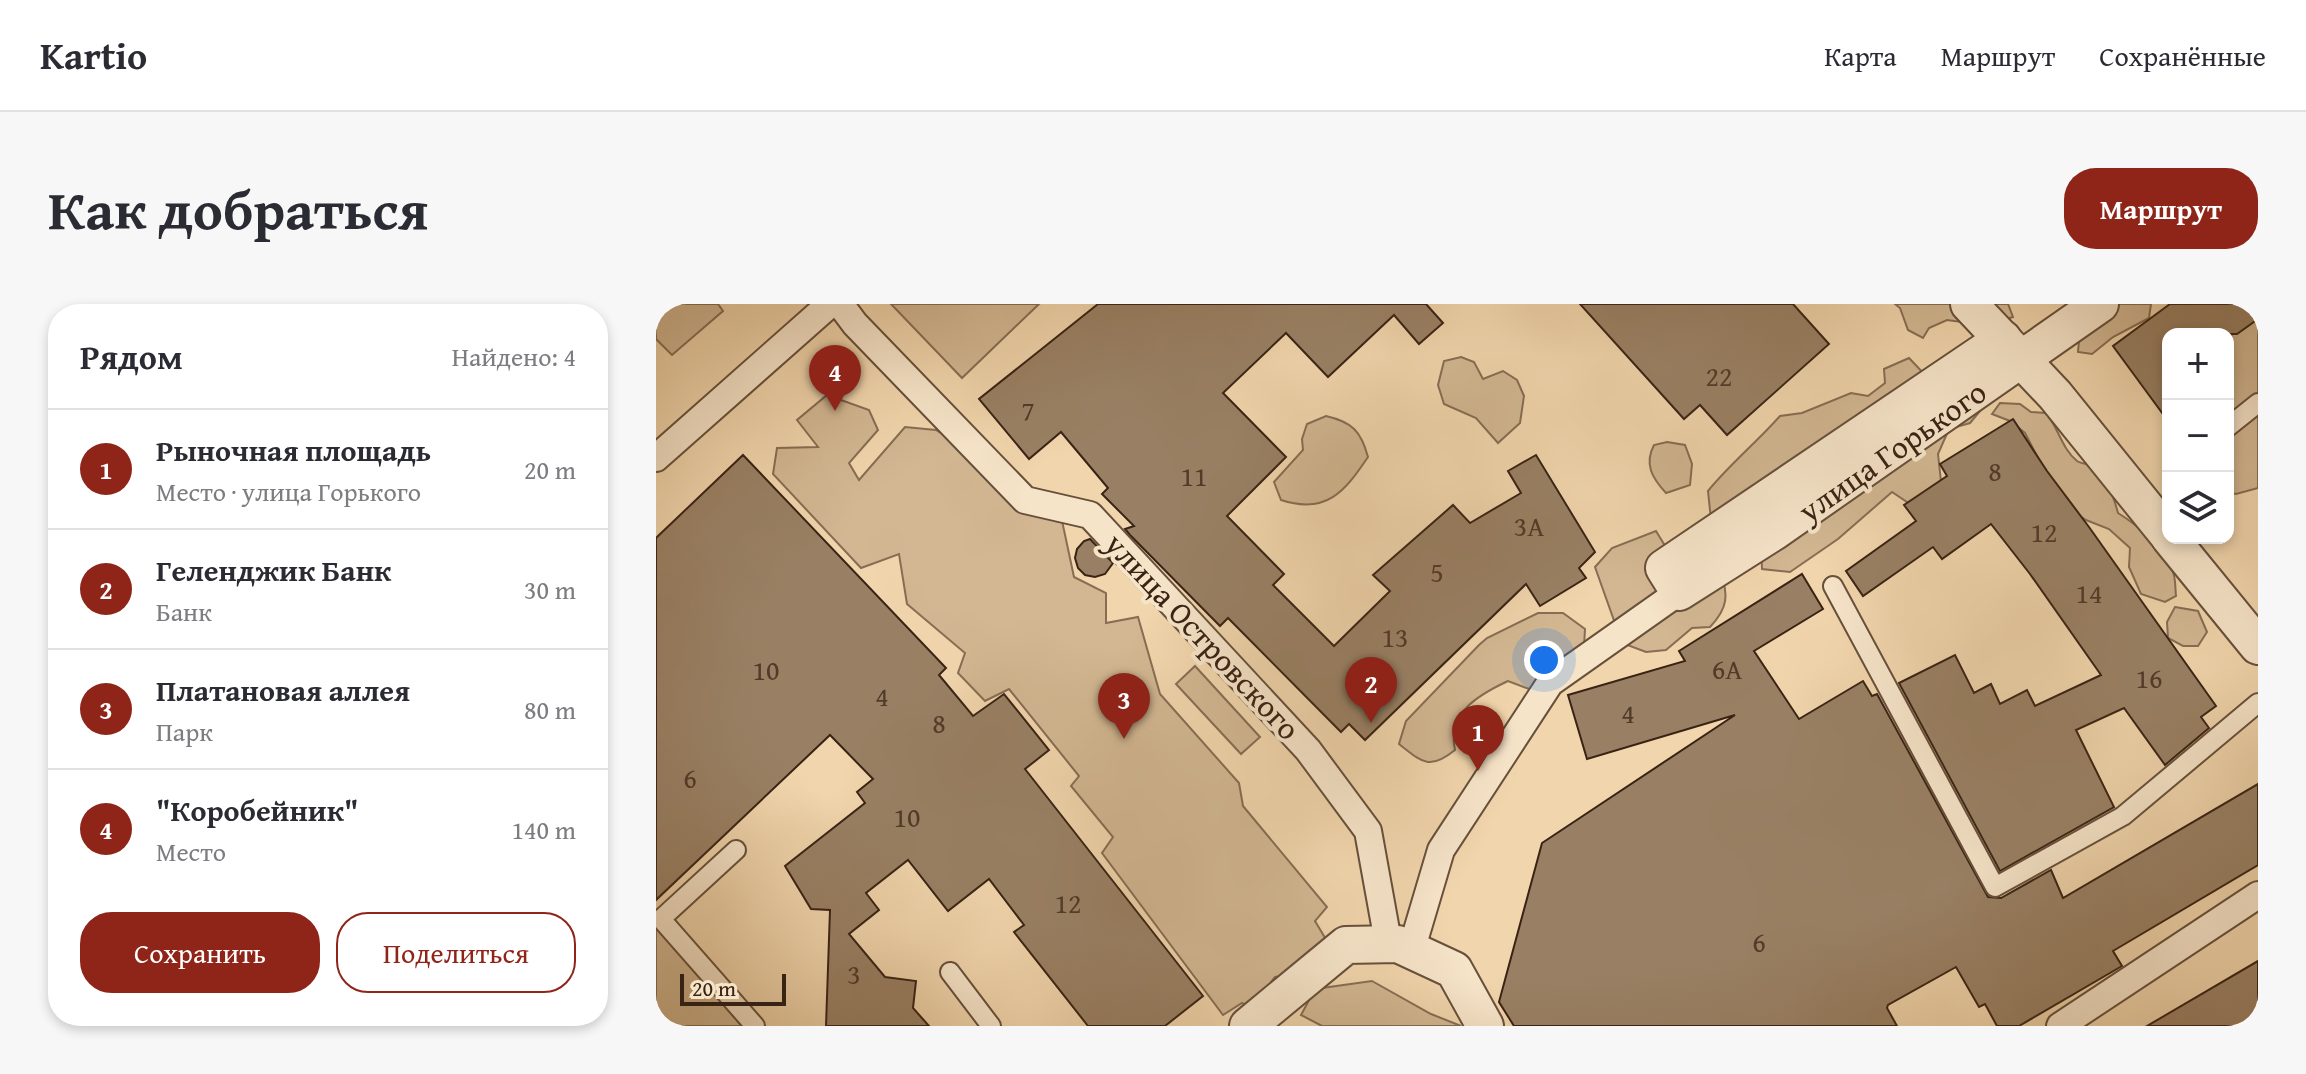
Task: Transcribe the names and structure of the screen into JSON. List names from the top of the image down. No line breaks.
{"streets":{"street":["улица Горького","улица Островского"]},"crossings":[["улица Горького","улица Островского"]],"house_numbers":["22","7","8","11","3А","12","5","14","13","6А","10","16","4","4","8","6","10","12","6","3"],"scale_bar":"20 m","page":{"header":"Kartio","nav":["Карта","Маршрут","Сохранённые"],"title":"Как добраться","buttons":["Маршрут",["Сохранить","Поделиться"]],"heading":["Рядом","Найдено: 4"],"map_buttons":["+","−"],"pins":["4","2","3","1"],"list":[{"mark":"1","name":"Рыночная площадь","note":"Место · улица Горького","value":"20 m"},{"mark":"2","name":"Геленджик Банк","note":"Банк","value":"30 m"},{"mark":"3","name":"Платановая аллея","note":"Парк","value":"80 m"},{"mark":"4","name":"\"Коробейник\"","note":"Место","value":"140 m"}],"scale":"20 m"}}
